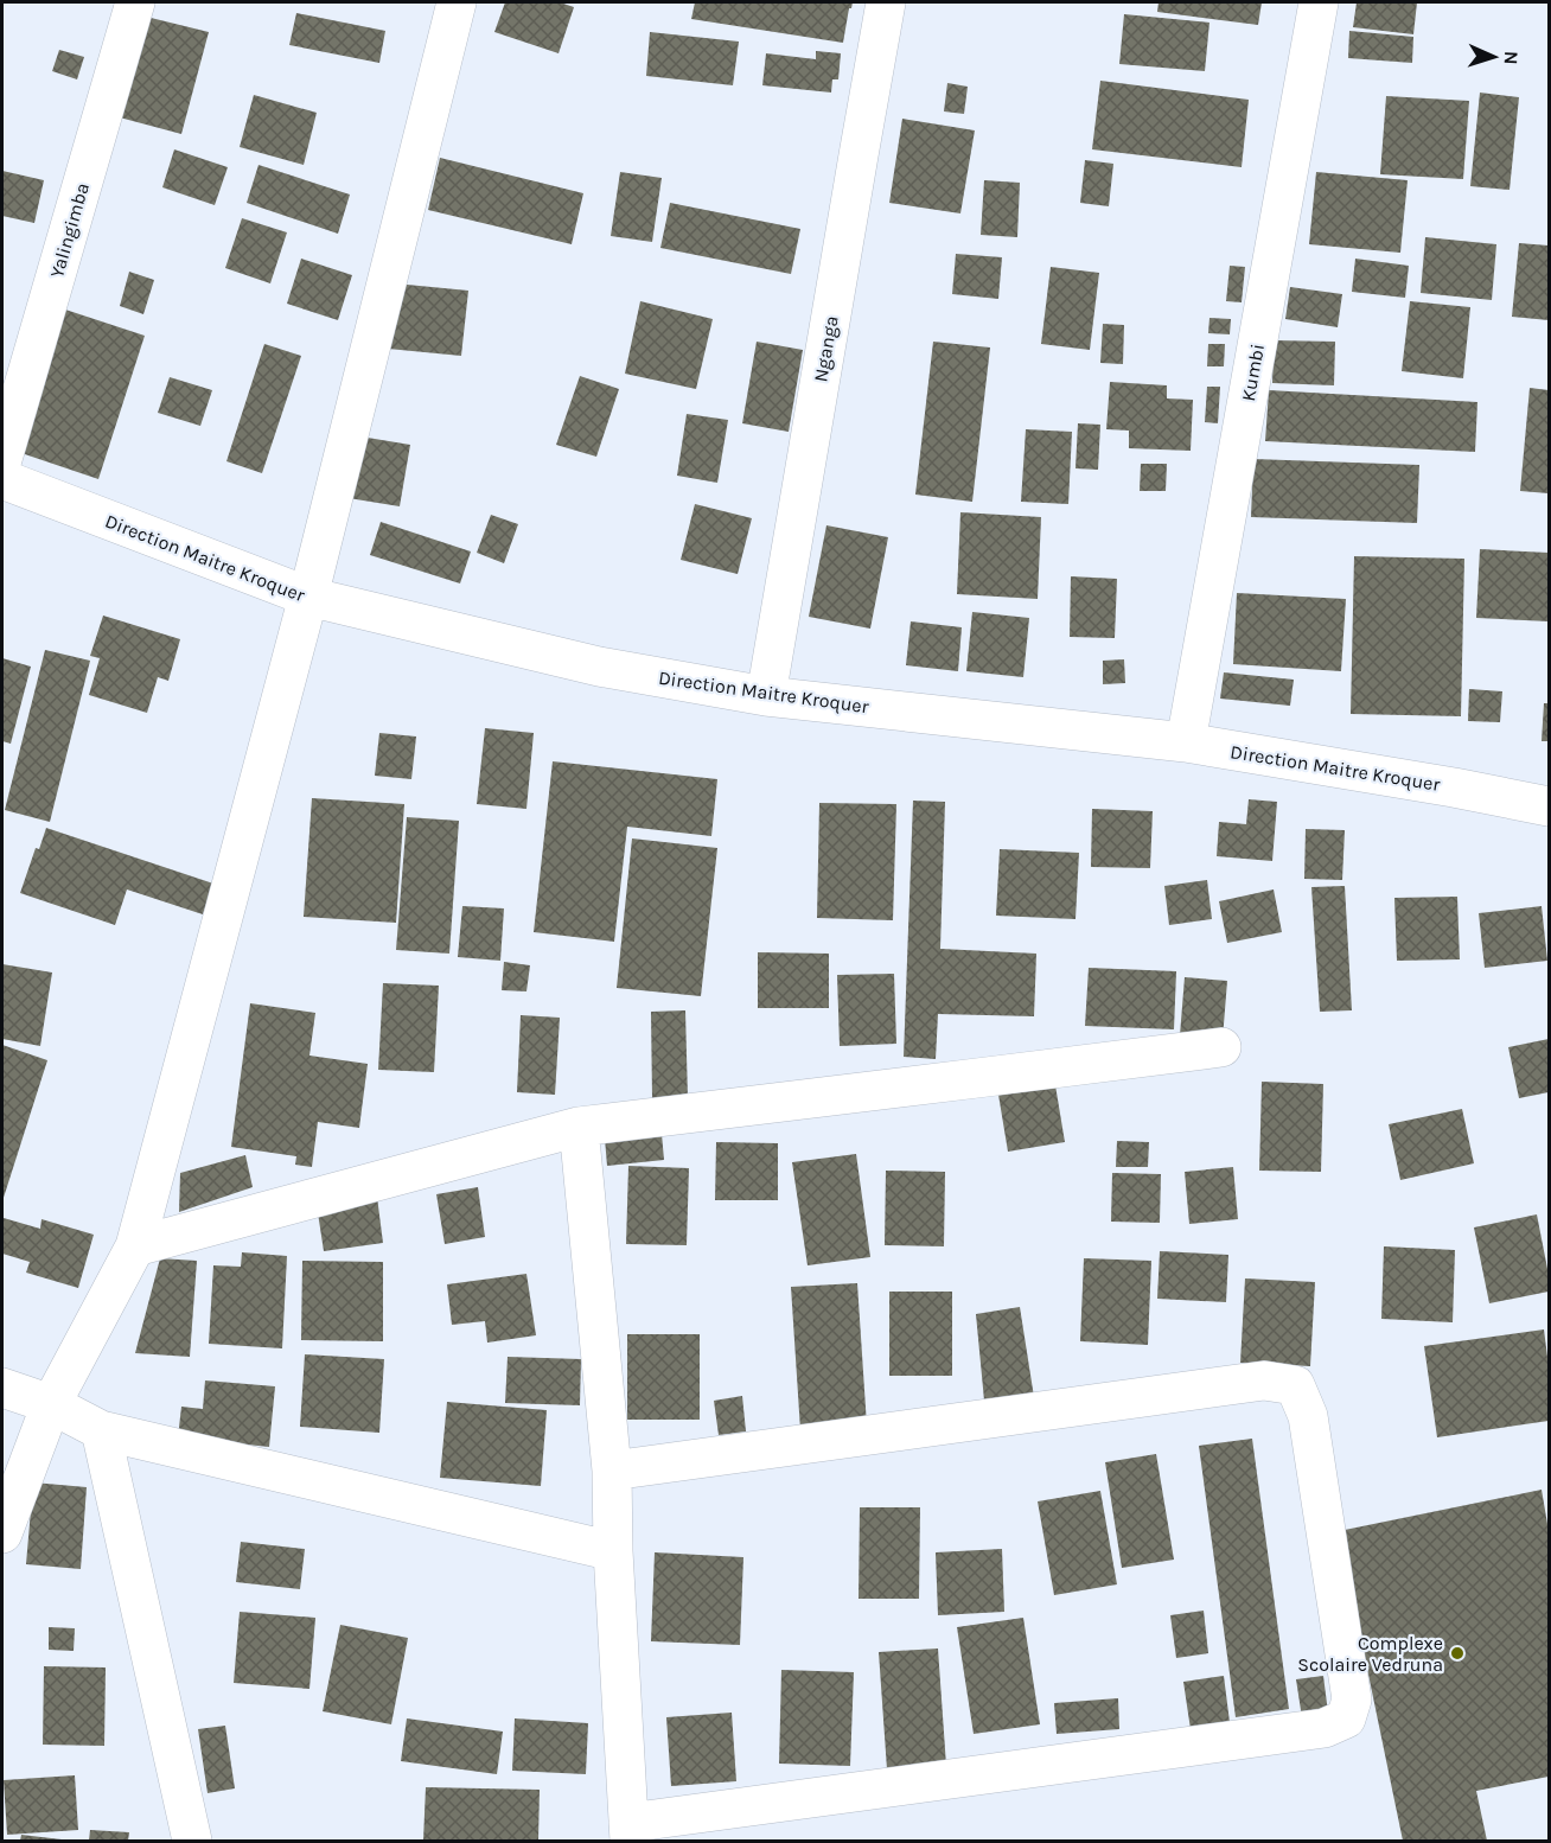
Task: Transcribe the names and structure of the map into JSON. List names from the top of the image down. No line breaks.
{"streets":{"street":["Yalingimba","Nganga","Kumbi","Direction Maitre Kroquer"]},"crossings":[["Nganga","Direction Maitre Kroquer"],["Kumbi","Direction Maitre Kroquer"]],"places":["Complexe Scolaire Vedruna"],"north":"right"}
